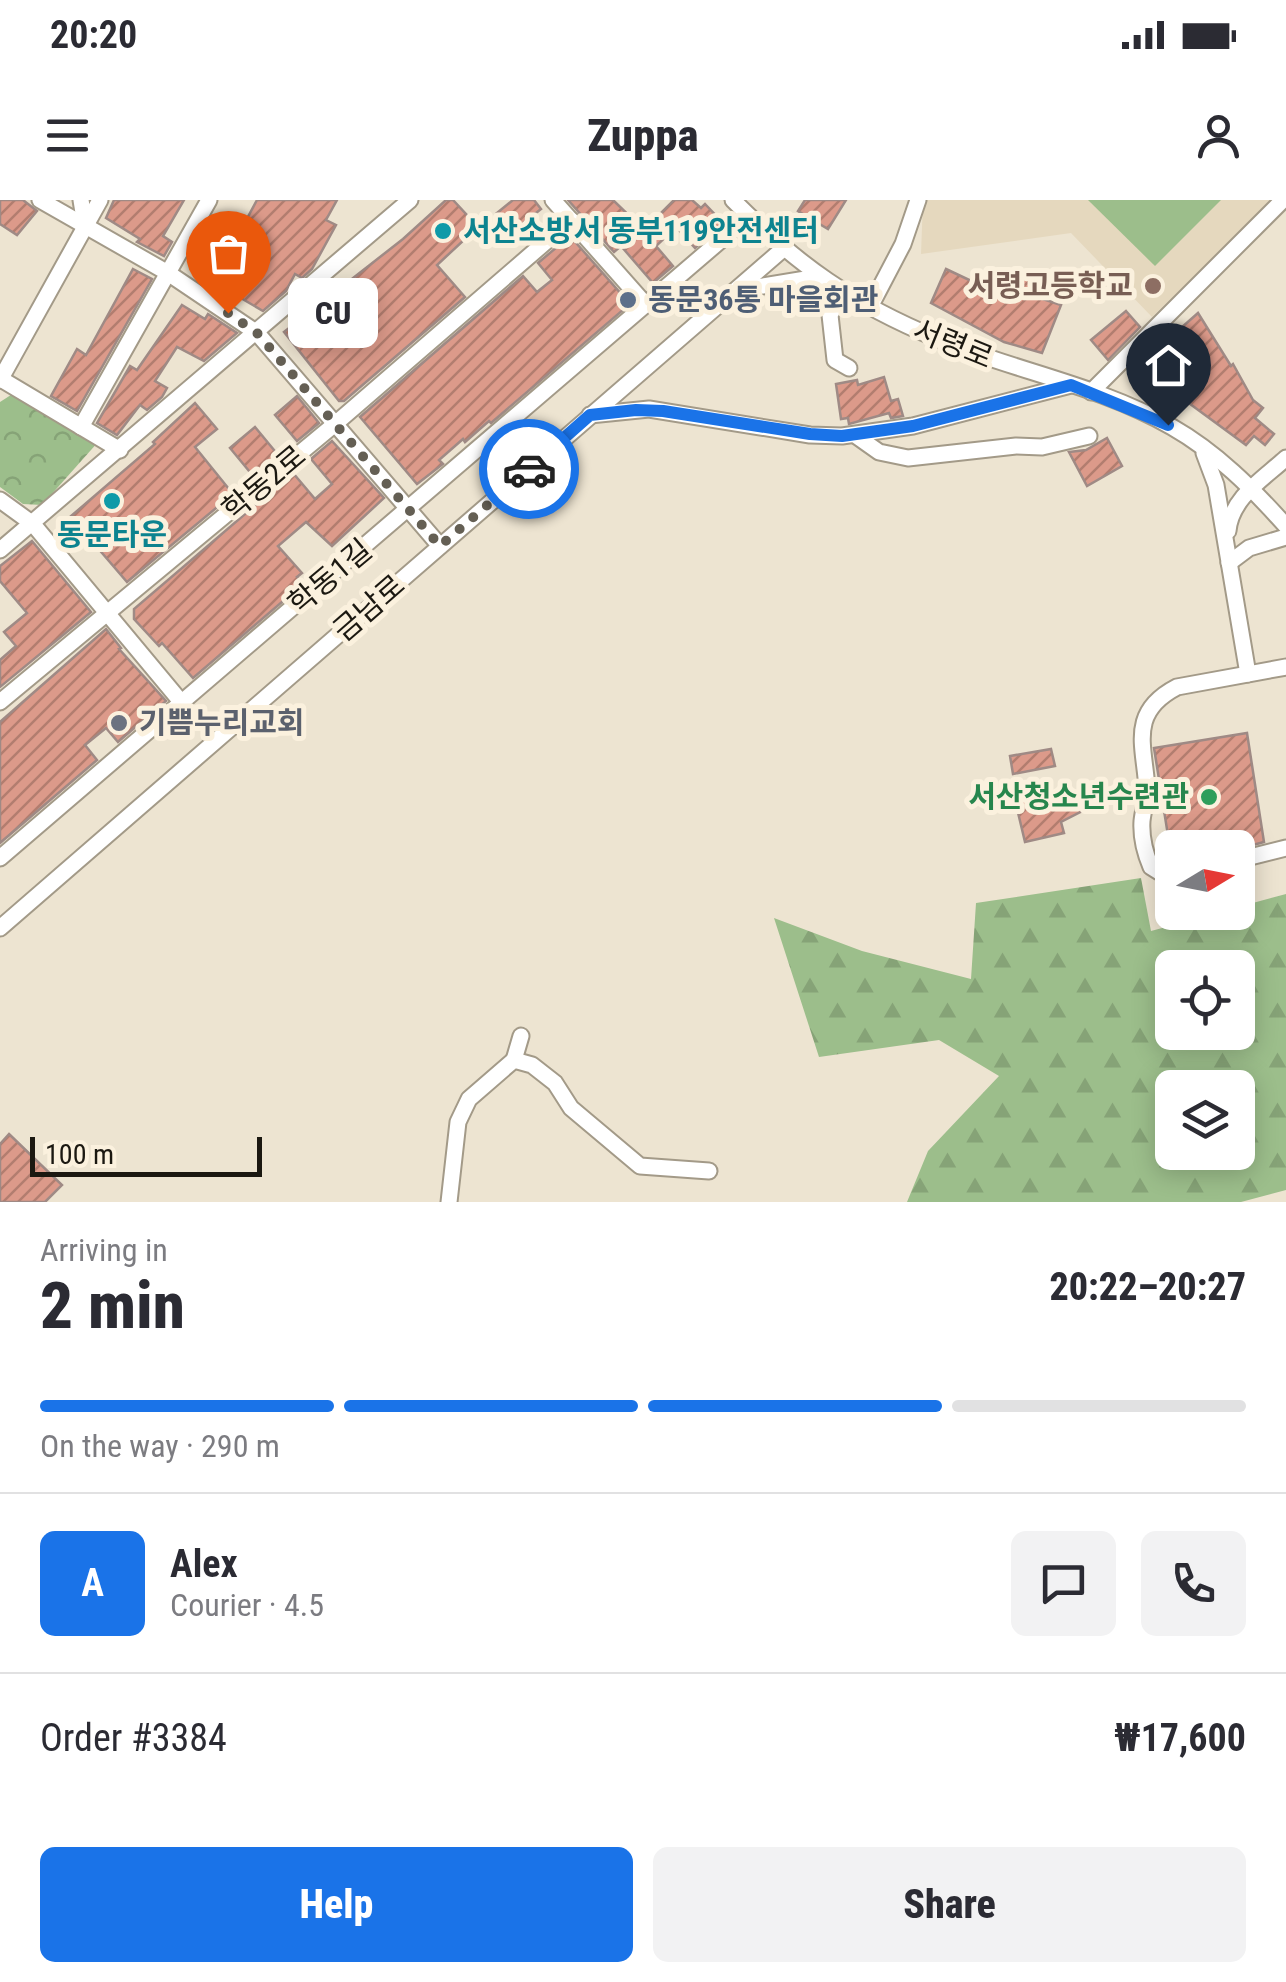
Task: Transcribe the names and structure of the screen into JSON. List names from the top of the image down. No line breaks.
{"streets":{"street":["서령로","학동2로","학동1길","금남로"]},"crossings":[["서령로","학동1길"],["서령로","금남로"]],"places":["서산소방서 동부119안전센터","서령고등학교","동문36통 마을회관","CU","동문타운","기쁨누리교회","서산청소년수련관"],"scale_bar":"100 m","north":"right","page":{"status":"20:20","header":"Zuppa","bubble":"CU","scale":"100 m","heading":["2 min","Arriving in","20:22–20:27"],"panel":["Alex","Courier · 4.5","Order #3384","₩17,600"],"bar":"On the way · 290 m","round":"A","buttons":["Help","Share"]}}
